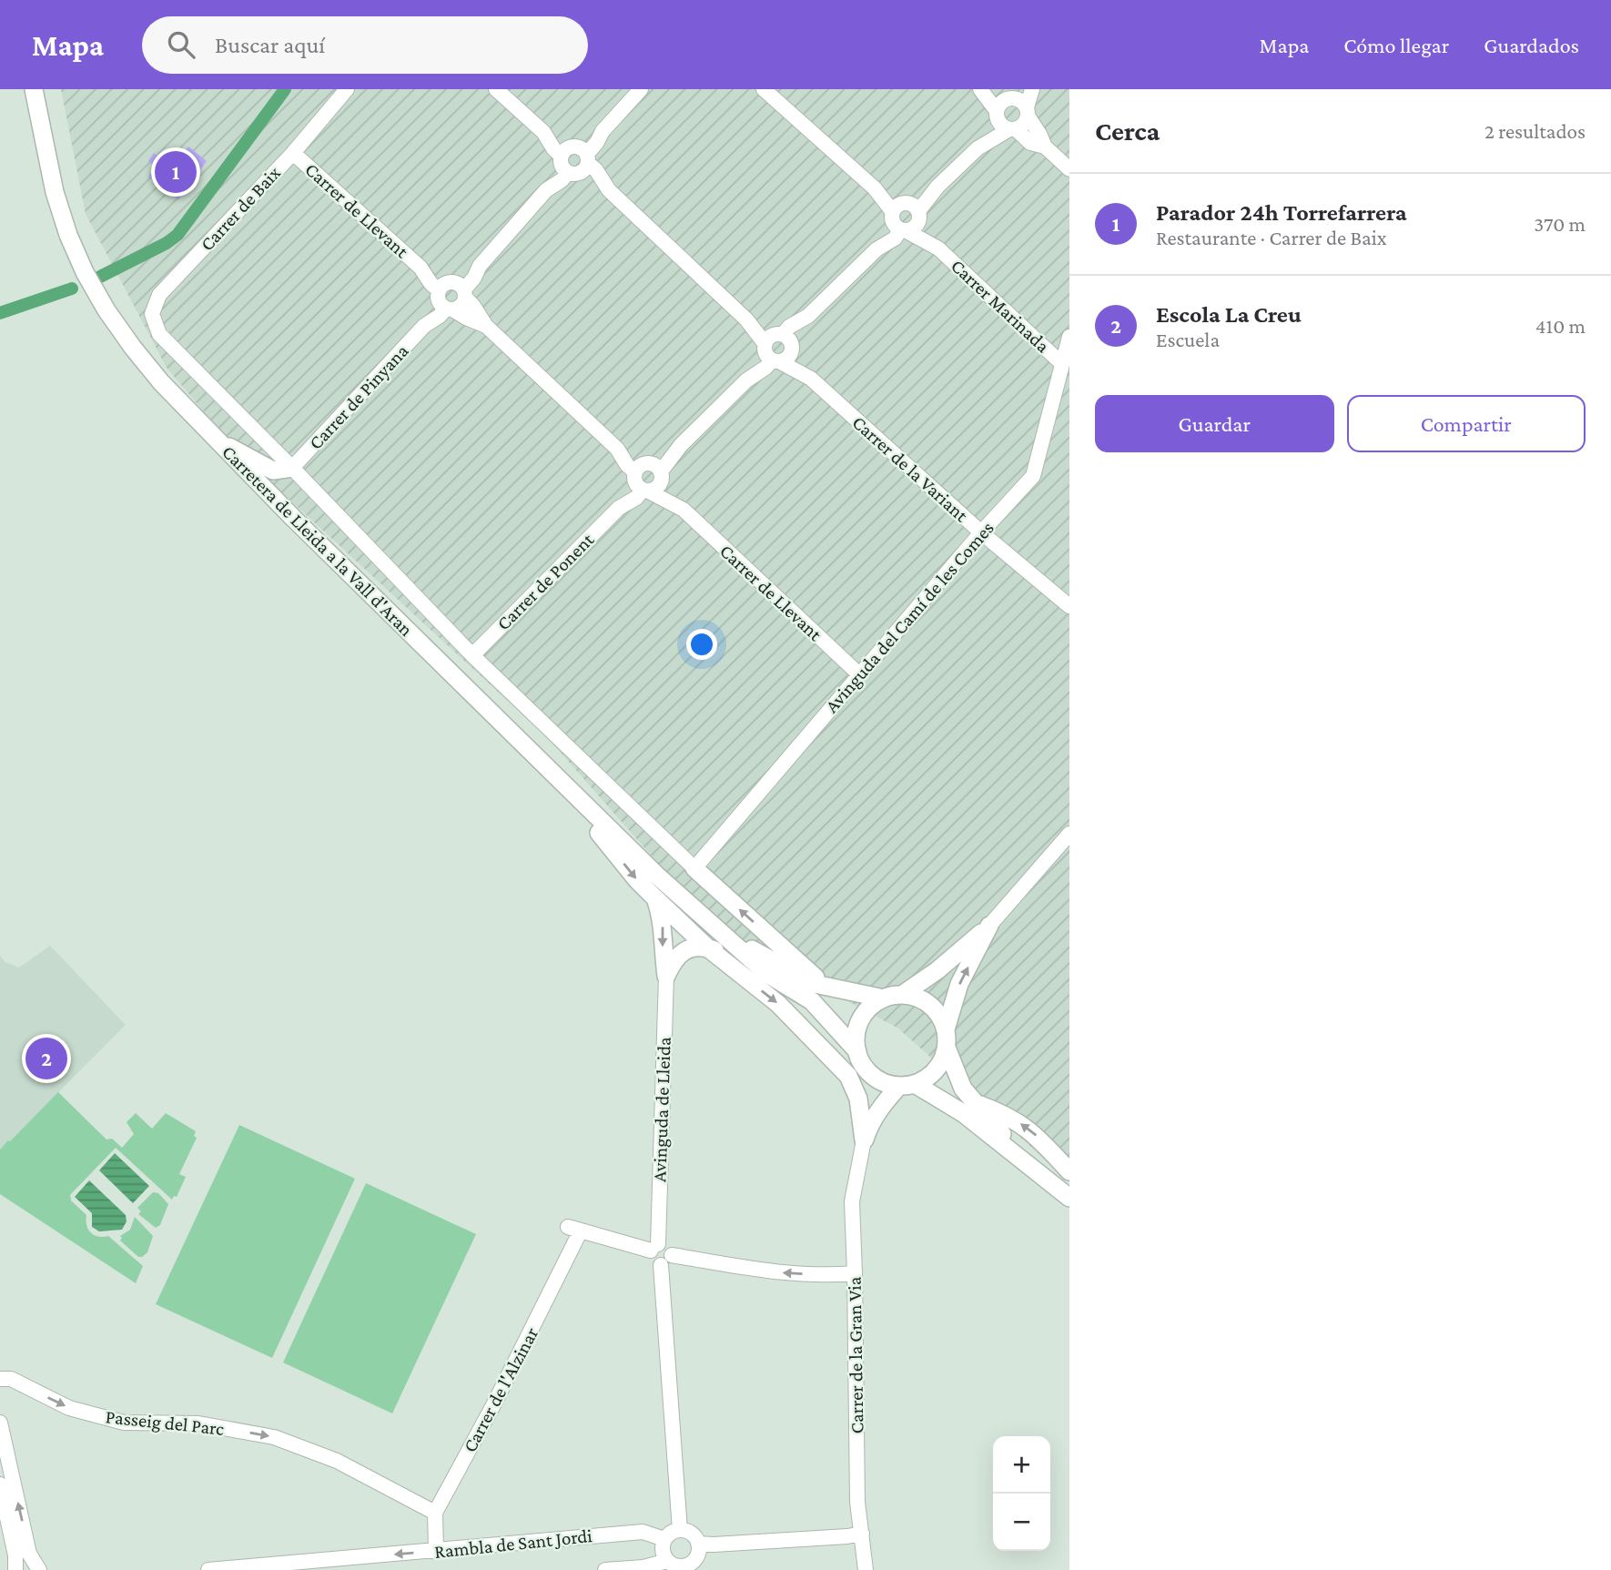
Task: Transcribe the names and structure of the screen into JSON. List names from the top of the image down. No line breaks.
{"streets":{"main road":["Carretera de Lleida a la Vall d'Aran"],"street":["Carrer de Baix","Carrer de Llevant","Carrer Marinada","Carrer de Pinyana","Carrer de la Variant","Carrer de Ponent","Avinguda del Camí de les Comes","Avinguda de Lleida","Carrer de la Gran Via","Carrer de l'Alzinar","Passeig del Parc","Rambla de Sant Jordi"]},"crossings":[["Carrer de Baix","Carrer de Llevant"],["Carrer de Baix","Carrer de Pinyana"],["Carrer de Llevant","Carrer de Pinyana"],["Carrer de Llevant","Carrer de Ponent"],["Carrer de Llevant","Avinguda del Camí de les Comes"],["Carrer Marinada","Carrer de Ponent"],["Carrer Marinada","Avinguda del Camí de les Comes"],["Carrer de Pinyana","Carrer de la Variant"],["Carrer de la Variant","Carrer de Ponent"],["Carrer de la Variant","Avinguda del Camí de les Comes"],["Avinguda de Lleida","Carrer de l'Alzinar"],["Carrer de l'Alzinar","Passeig del Parc"],["Carrer de l'Alzinar","Rambla de Sant Jordi"]],"one_way":["Passeig del Parc","Rambla de Sant Jordi"],"page":{"header":"Mapa","search":"Buscar aquí","nav":["Mapa","Cómo llegar","Guardados"],"heading":["Cerca","2 resultados"],"pins":["1","2"],"list":[{"mark":"1","name":"Parador 24h Torrefarrera","note":"Restaurante · Carrer de Baix","value":"370 m"},{"mark":"2","name":"Escola La Creu","note":"Escuela","value":"410 m"}],"buttons":["Guardar","Compartir"],"map_buttons":["+","−"]}}
